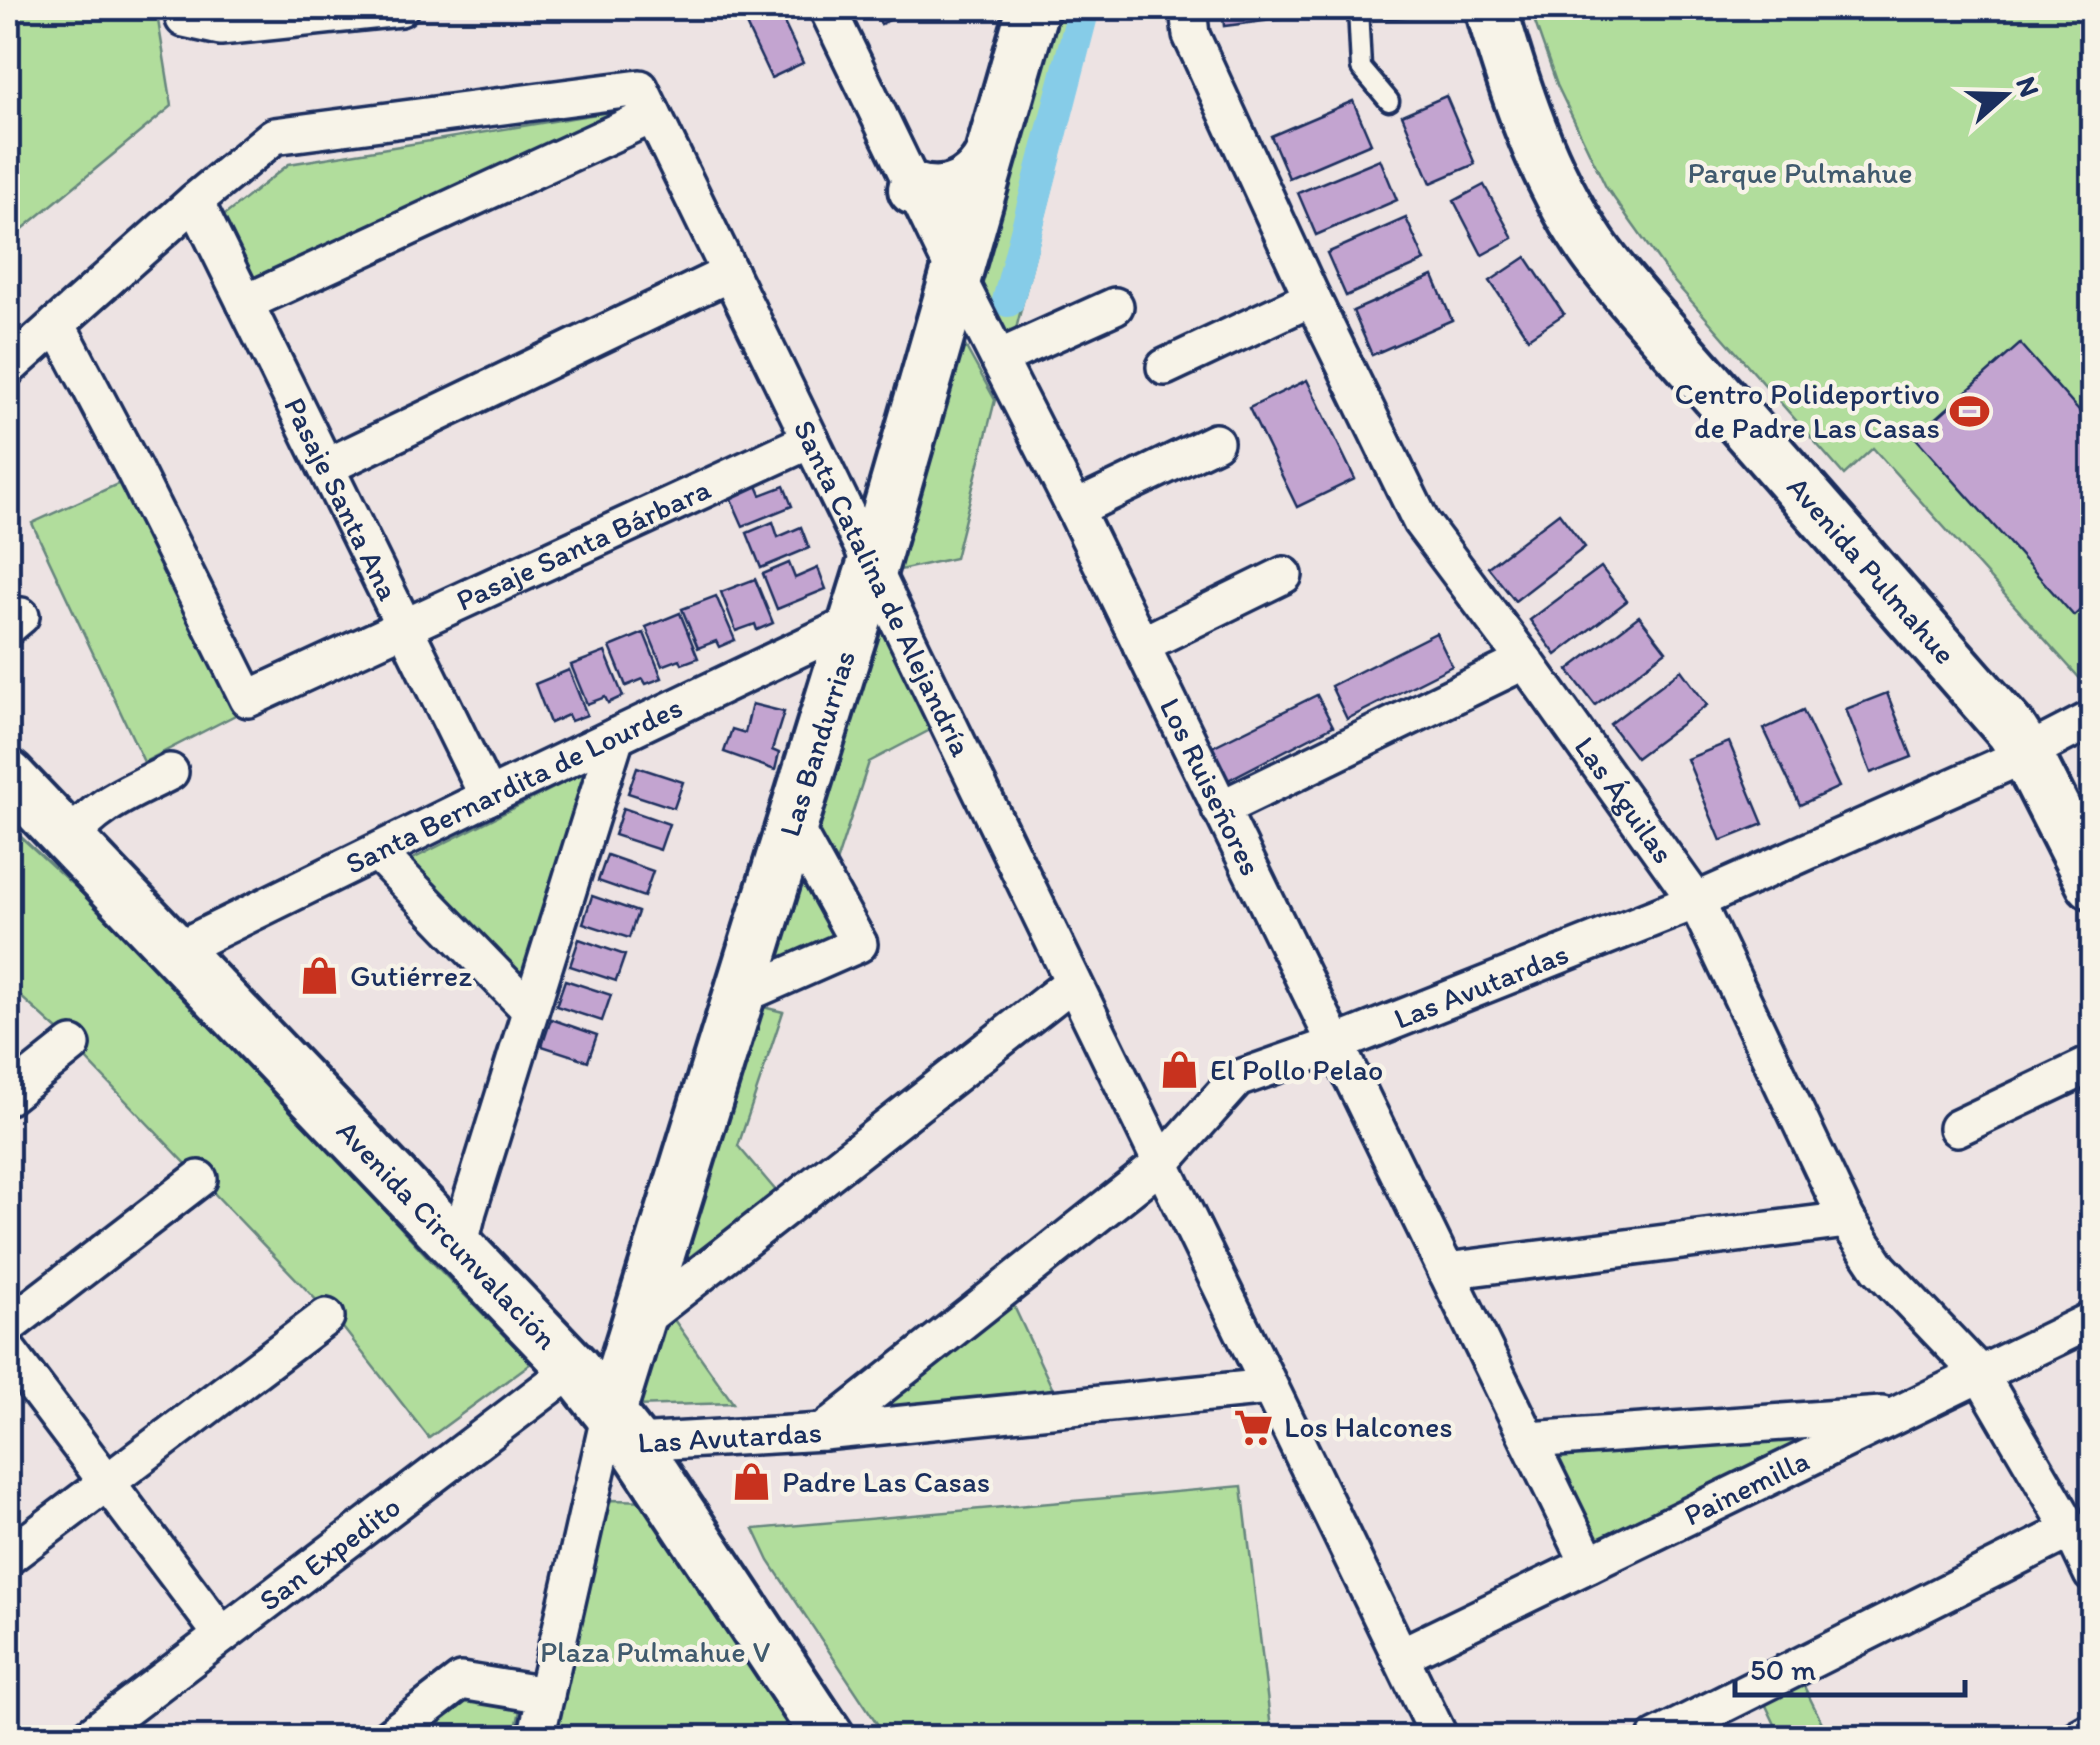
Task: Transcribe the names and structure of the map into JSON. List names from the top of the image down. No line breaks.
{"streets":{"street":["Pasaje Santa Ana","Pasaje Santa Bárbara","Avenida Pulmahue","Santa Catalina de Alejandría","Las Bandurrias","Los Ruiseñores","Santa Bernardita de Lourdes","Las Águilas","Las Avutardas","Avenida Circunvalación","Painemilla","San Expedito"]},"crossings":[["Pasaje Santa Ana","Pasaje Santa Bárbara"],["Pasaje Santa Ana","Santa Catalina de Alejandría"],["Pasaje Santa Ana","Santa Bernardita de Lourdes"],["Pasaje Santa Bárbara","Santa Catalina de Alejandría"],["Avenida Pulmahue","Las Avutardas"],["Santa Catalina de Alejandría","Las Bandurrias"],["Santa Catalina de Alejandría","Las Avutardas"],["Santa Catalina de Alejandría","Painemilla"],["Las Bandurrias","Los Ruiseñores"],["Las Bandurrias","Santa Bernardita de Lourdes"],["Las Bandurrias","Las Avutardas"],["Las Bandurrias","Avenida Circunvalación"],["Los Ruiseñores","Las Avutardas"],["Los Ruiseñores","Painemilla"],["Santa Bernardita de Lourdes","Avenida Circunvalación"],["Las Águilas","Las Avutardas"],["Las Águilas","Painemilla"],["Las Avutardas","Avenida Circunvalación"],["Avenida Circunvalación","San Expedito"]],"parks":["Parque Pulmahue","Plaza Pulmahue V"],"places":{"sports":["Centro Polideportivo de Padre Las Casas"],"shop":["Gutiérrez","El Pollo Pelao","Padre Las Casas"],"supermarket":["Los Halcones"]},"scale_bar":"50 m","north":"right"}
